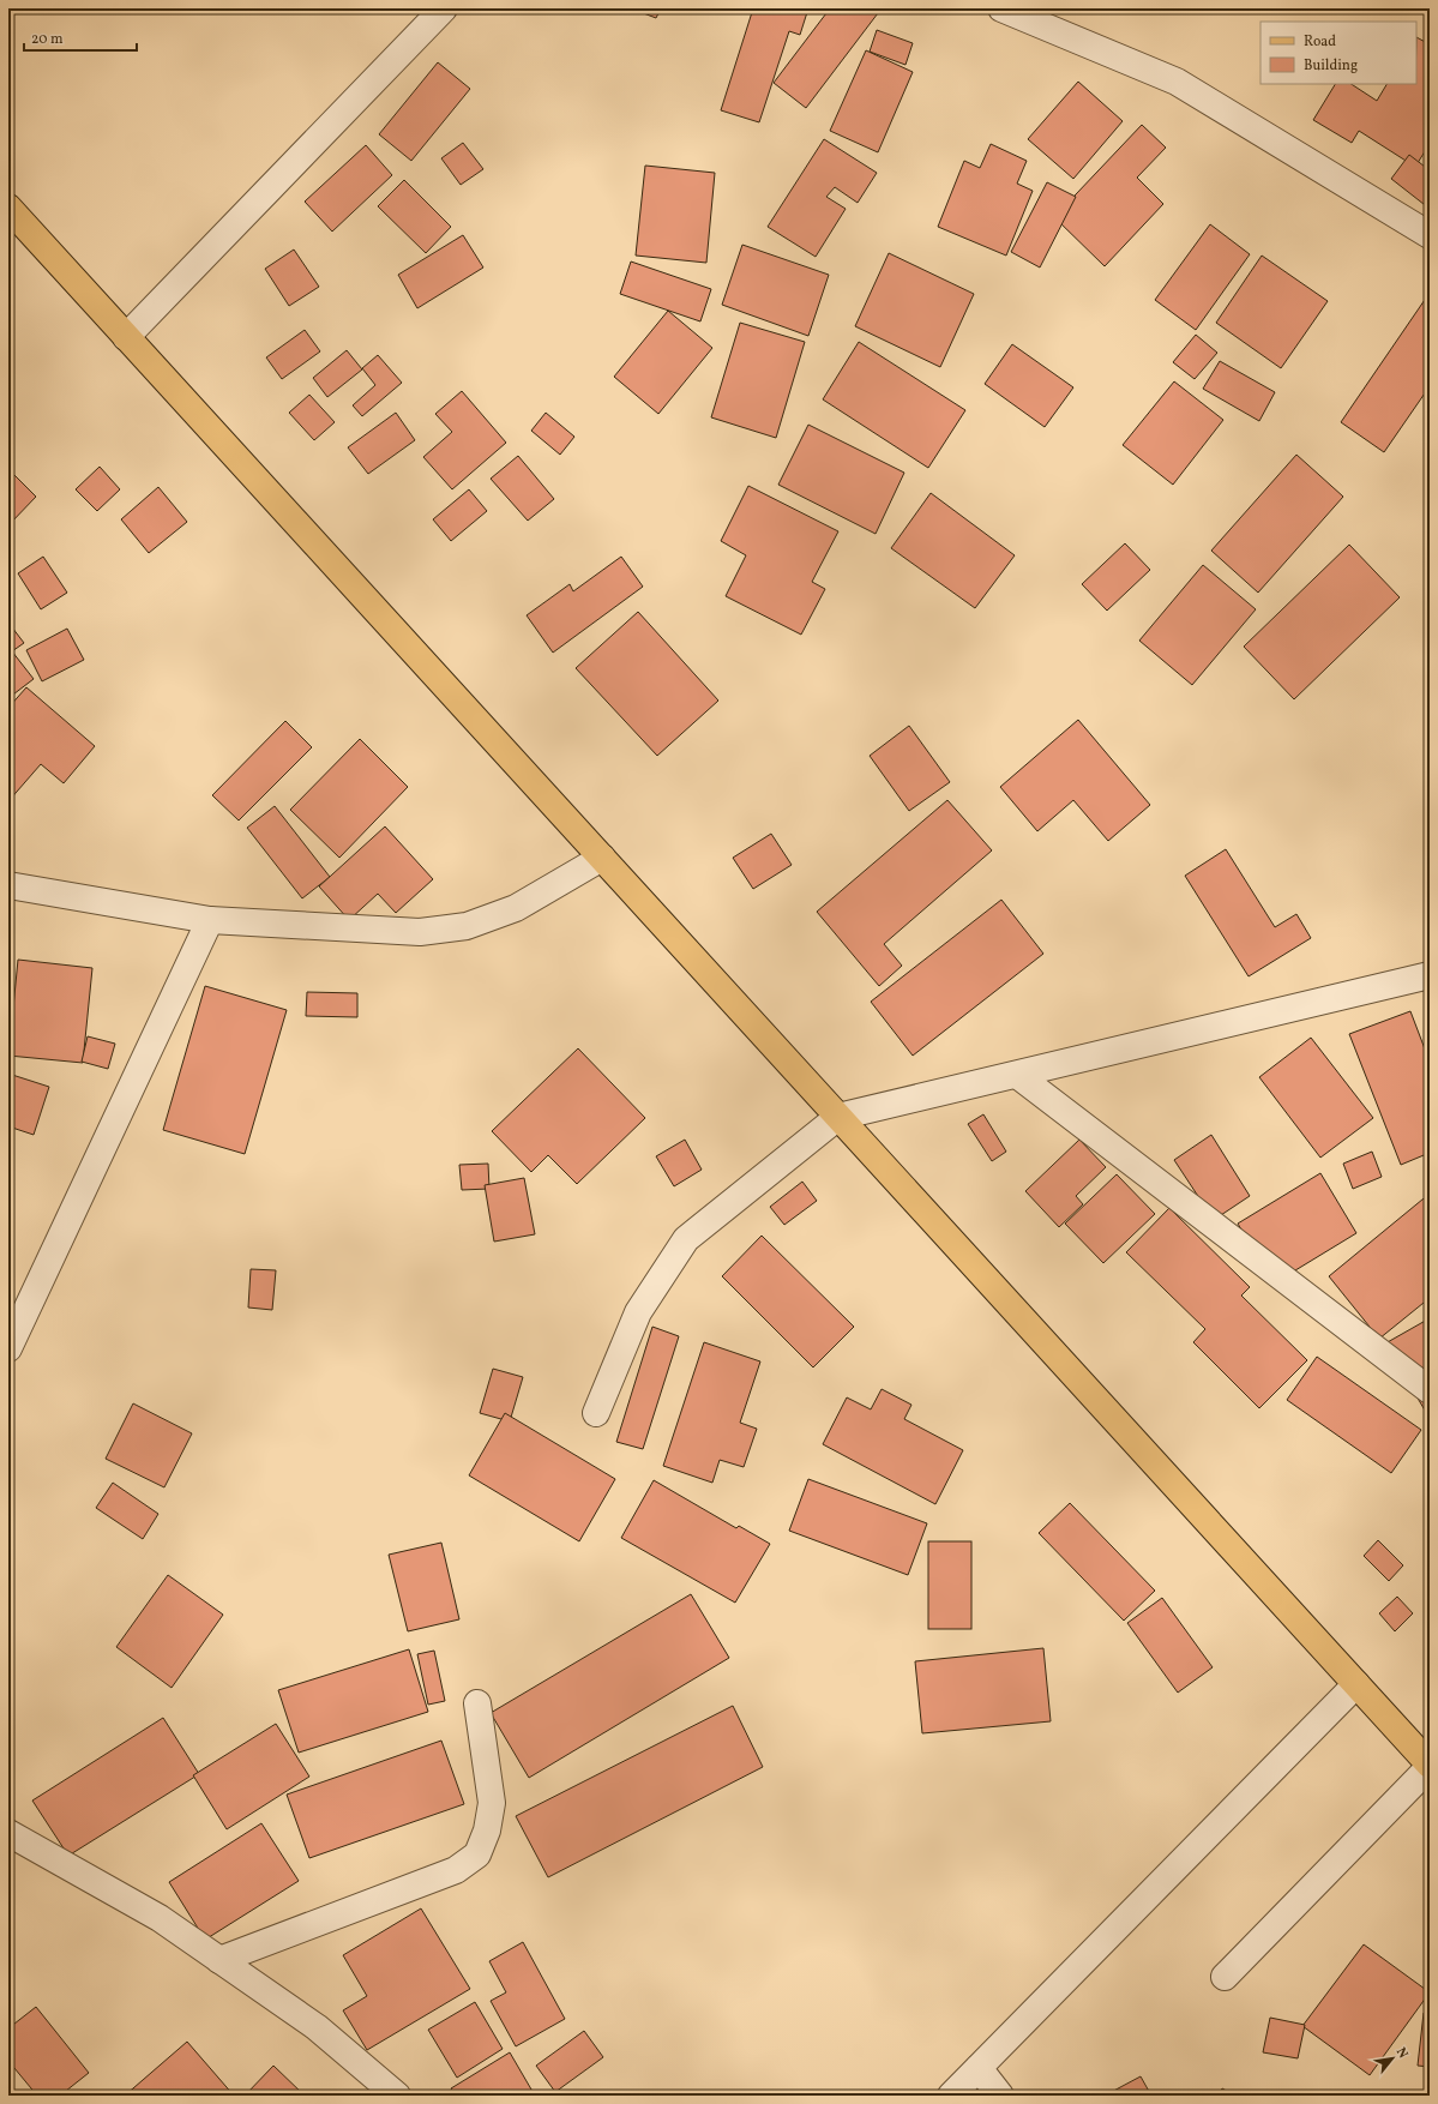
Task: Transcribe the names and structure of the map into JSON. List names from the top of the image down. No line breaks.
{"legend":["Road","Building"],"scale_bar":"20 m","north":"top right"}
